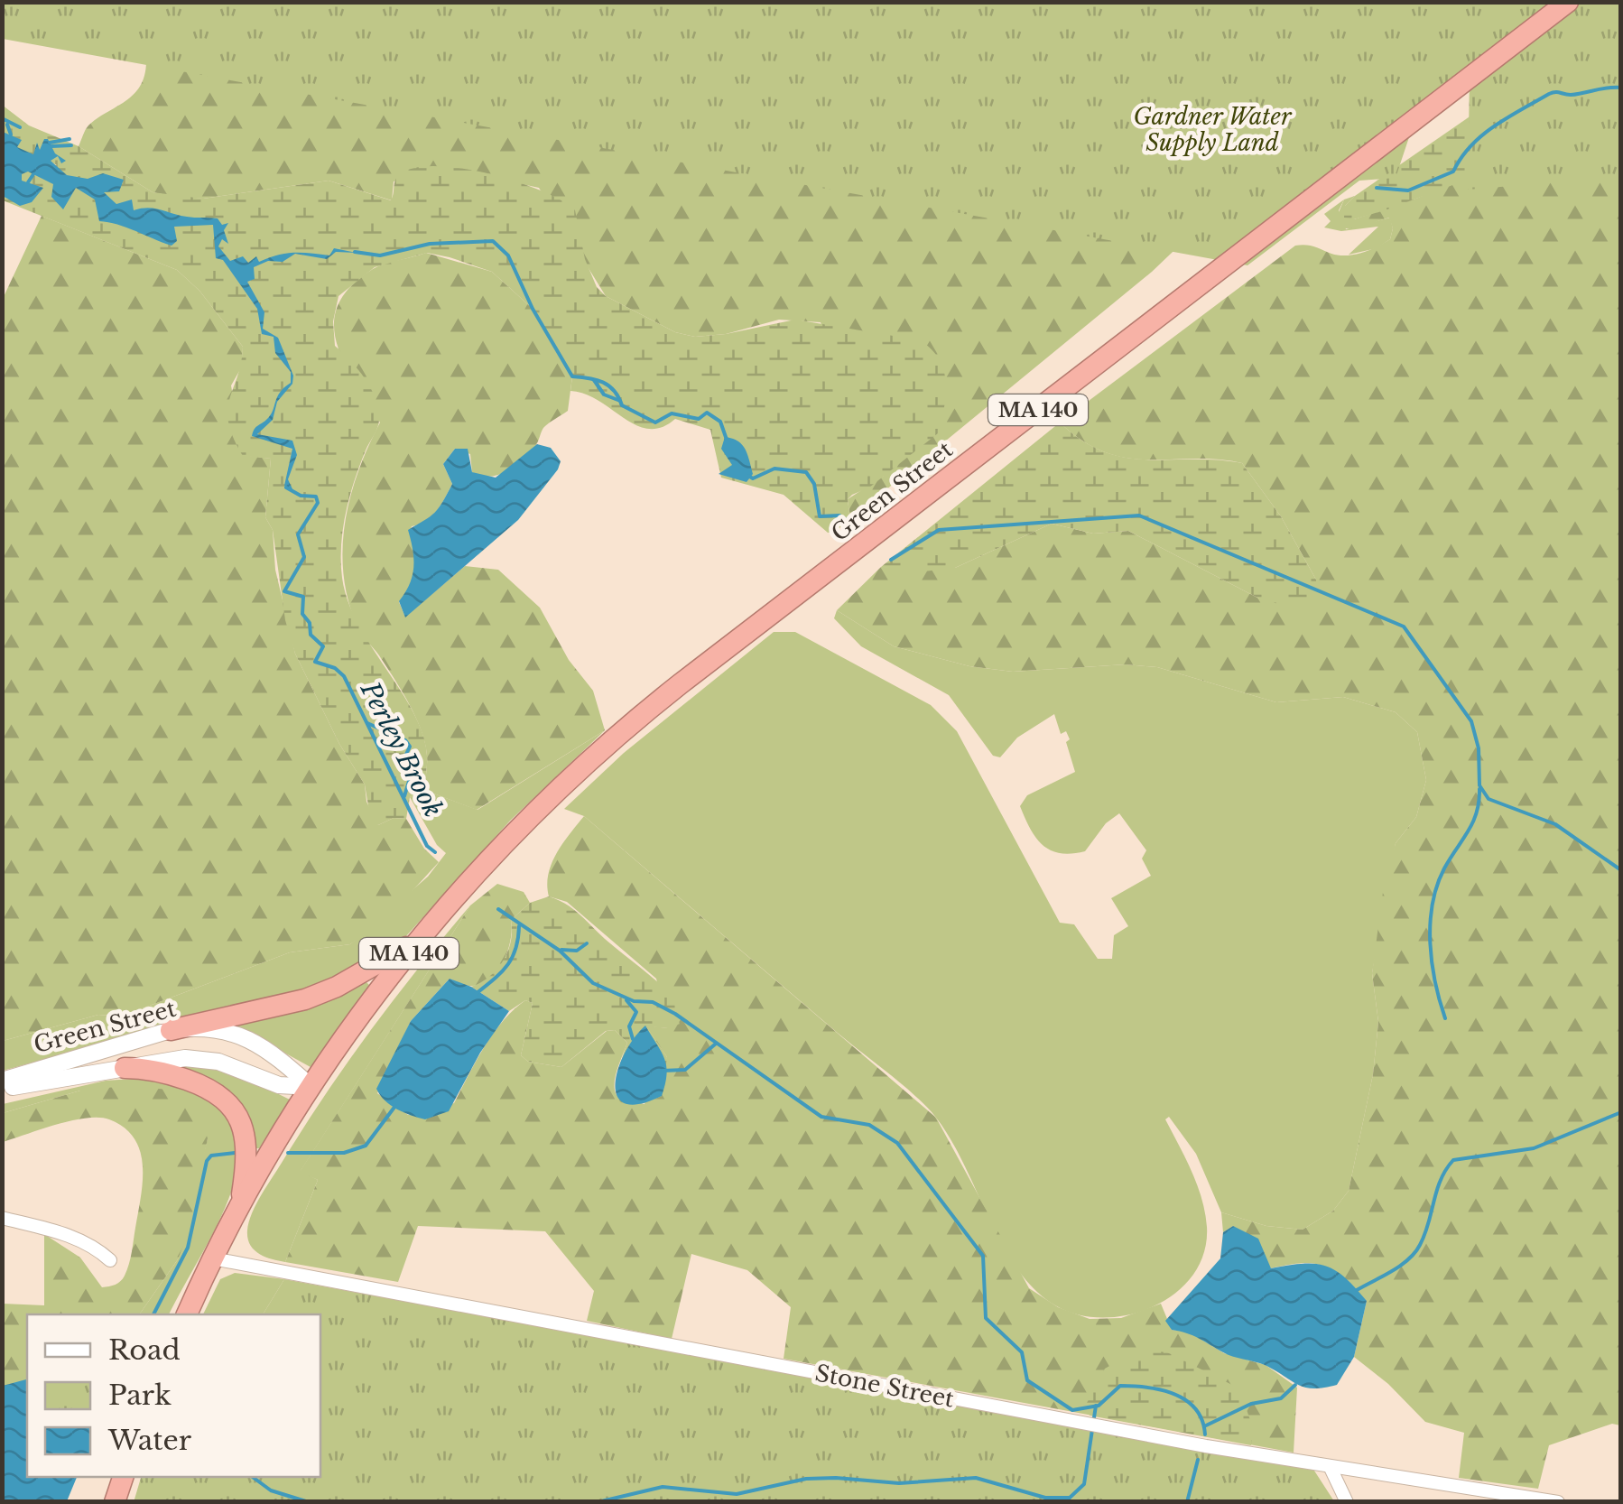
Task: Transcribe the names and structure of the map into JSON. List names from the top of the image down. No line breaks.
{"streets":{"highway":["MA 140","Green Street"],"street":["Stone Street"]},"crossings":[["MA 140","Green Street"],["MA 140","Stone Street"]],"water":["Perley Brook"],"parks":["Gardner Water Supply Land"],"legend":["Road","Park","Water"]}
